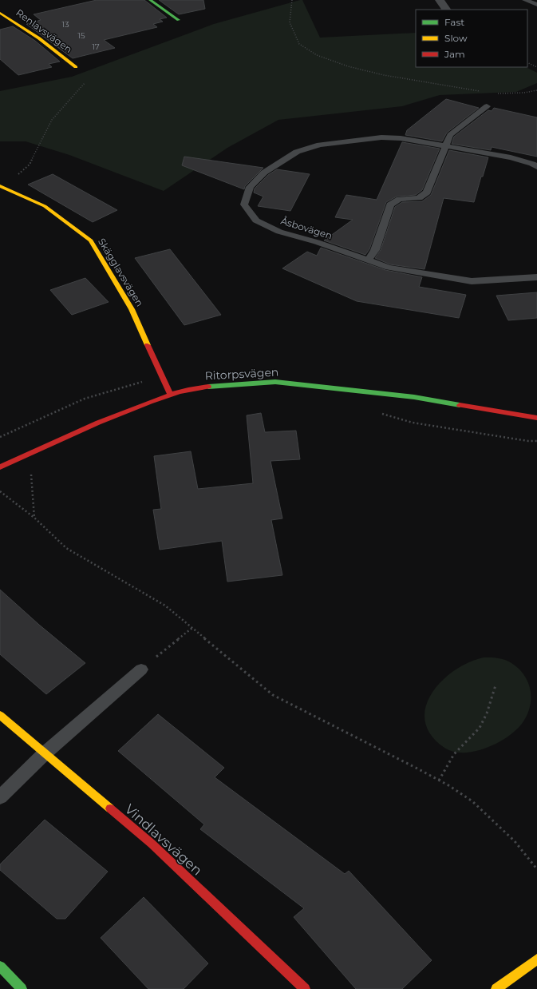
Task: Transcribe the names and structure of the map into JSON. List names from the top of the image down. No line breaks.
{"streets":{"street":["Renlavsvägen","Skägglavsvägen","Ritorpsvägen","Vindlavsvägen"],"lane":["Åsbovägen"]},"crossings":[["Skägglavsvägen","Ritorpsvägen"]],"house_numbers":["13","15","17"],"legend":["Fast","Slow","Jam"]}
